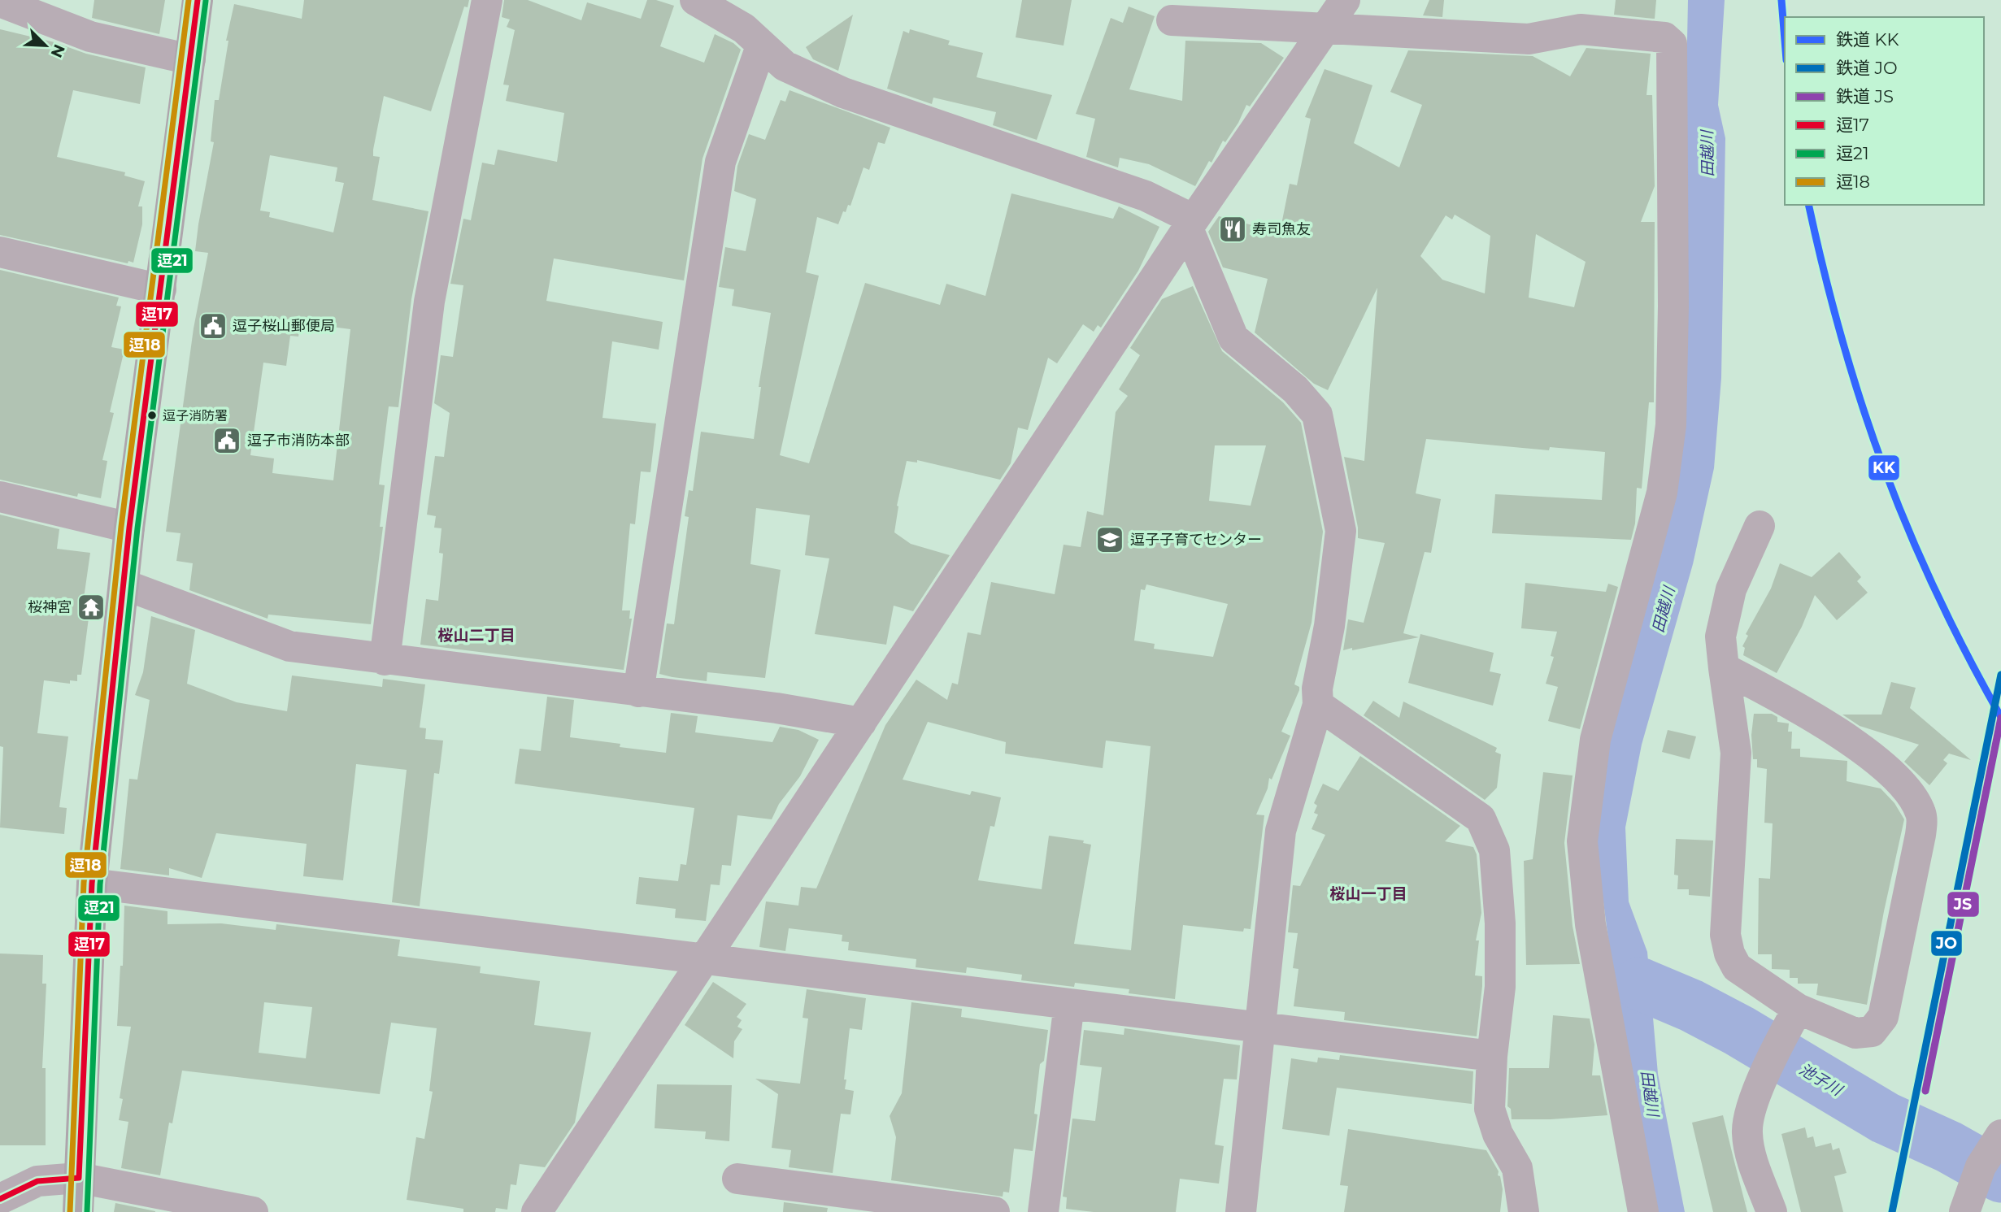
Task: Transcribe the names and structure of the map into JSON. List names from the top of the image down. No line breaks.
{"districts":["桜山二丁目","桜山一丁目"],"water":["田越川","池子川"],"places":{"restaurant":["寿司魚友"],"public building":["逗子桜山郵便局","逗子市消防本部"],"other":["逗子消防署"],"school or university":["逗子子育てセンター"],"temple":["桜神宮"]},"lines":["rail line KK","transit line 逗17","transit line 逗18","transit line 逗21","rail line JO","rail line JS"],"legend":["鉄道 KK","鉄道 JO","鉄道 JS","逗17","逗21","逗18"],"north":"bottom right"}
